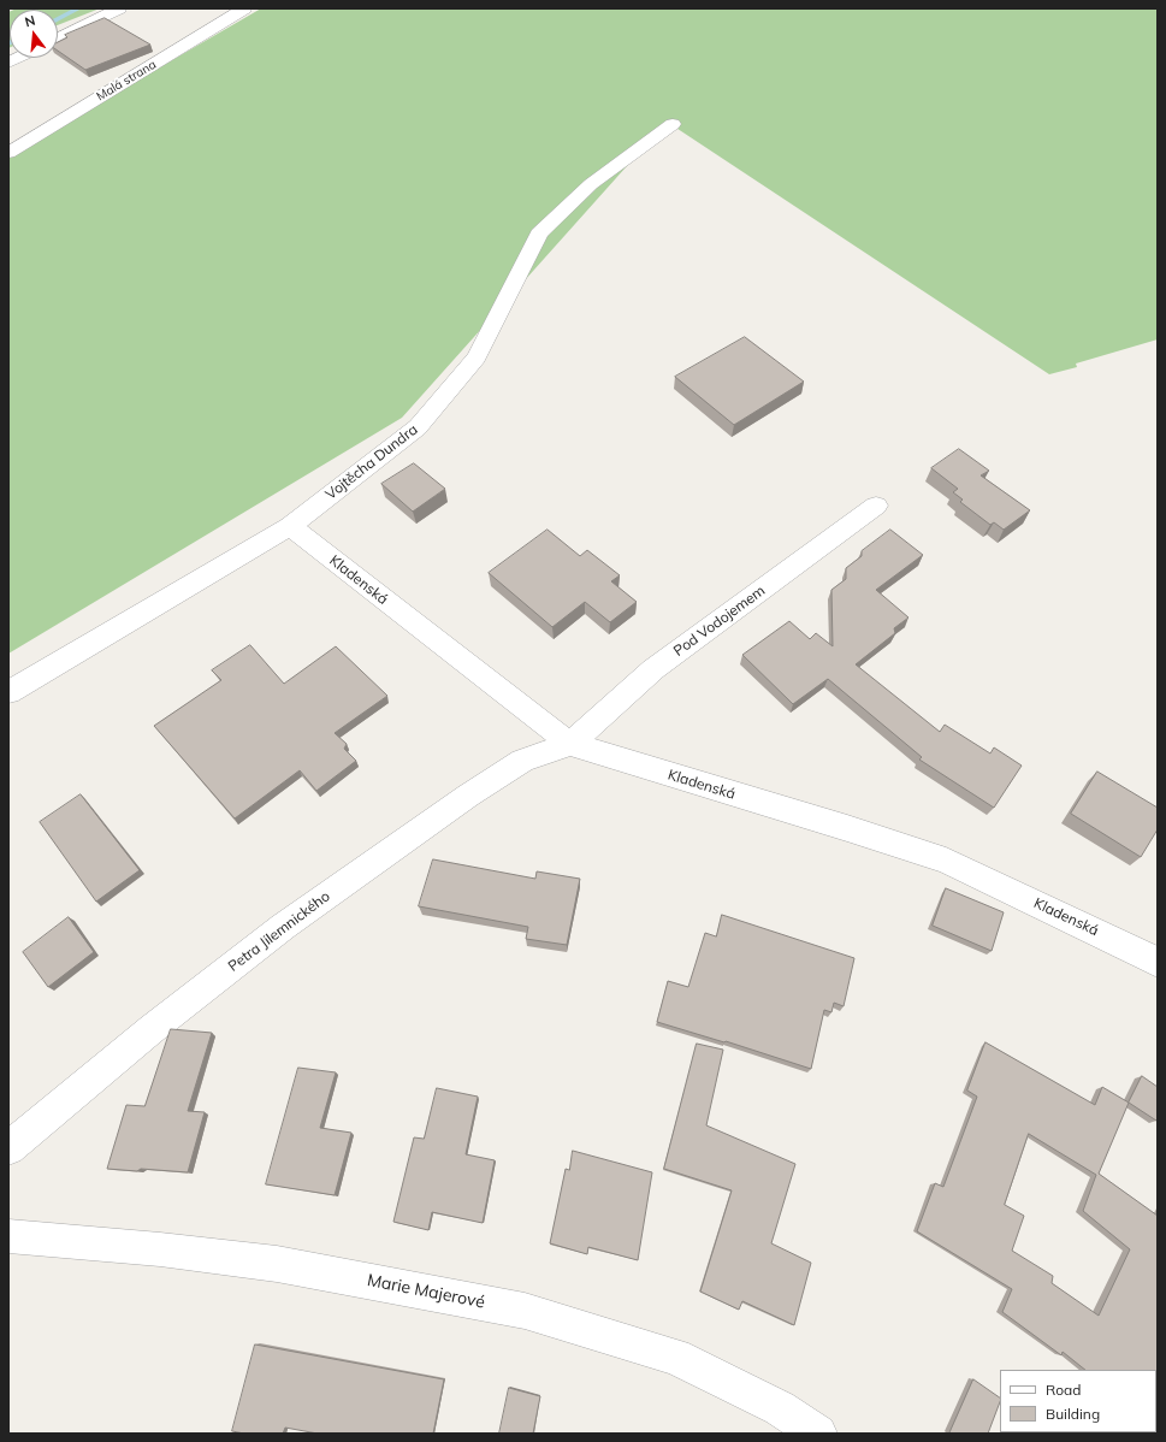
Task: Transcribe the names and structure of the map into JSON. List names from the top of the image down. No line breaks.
{"streets":{"street":["Malá strana","Vojtěcha Dundra","Kladenská","Pod Vodojemem","Petra Jilemnického","Marie Majerové"]},"crossings":[["Vojtěcha Dundra","Kladenská"],["Kladenská","Pod Vodojemem"],["Kladenská","Petra Jilemnického"],["Pod Vodojemem","Petra Jilemnického"]],"legend":["Road","Building"],"north":"top"}
